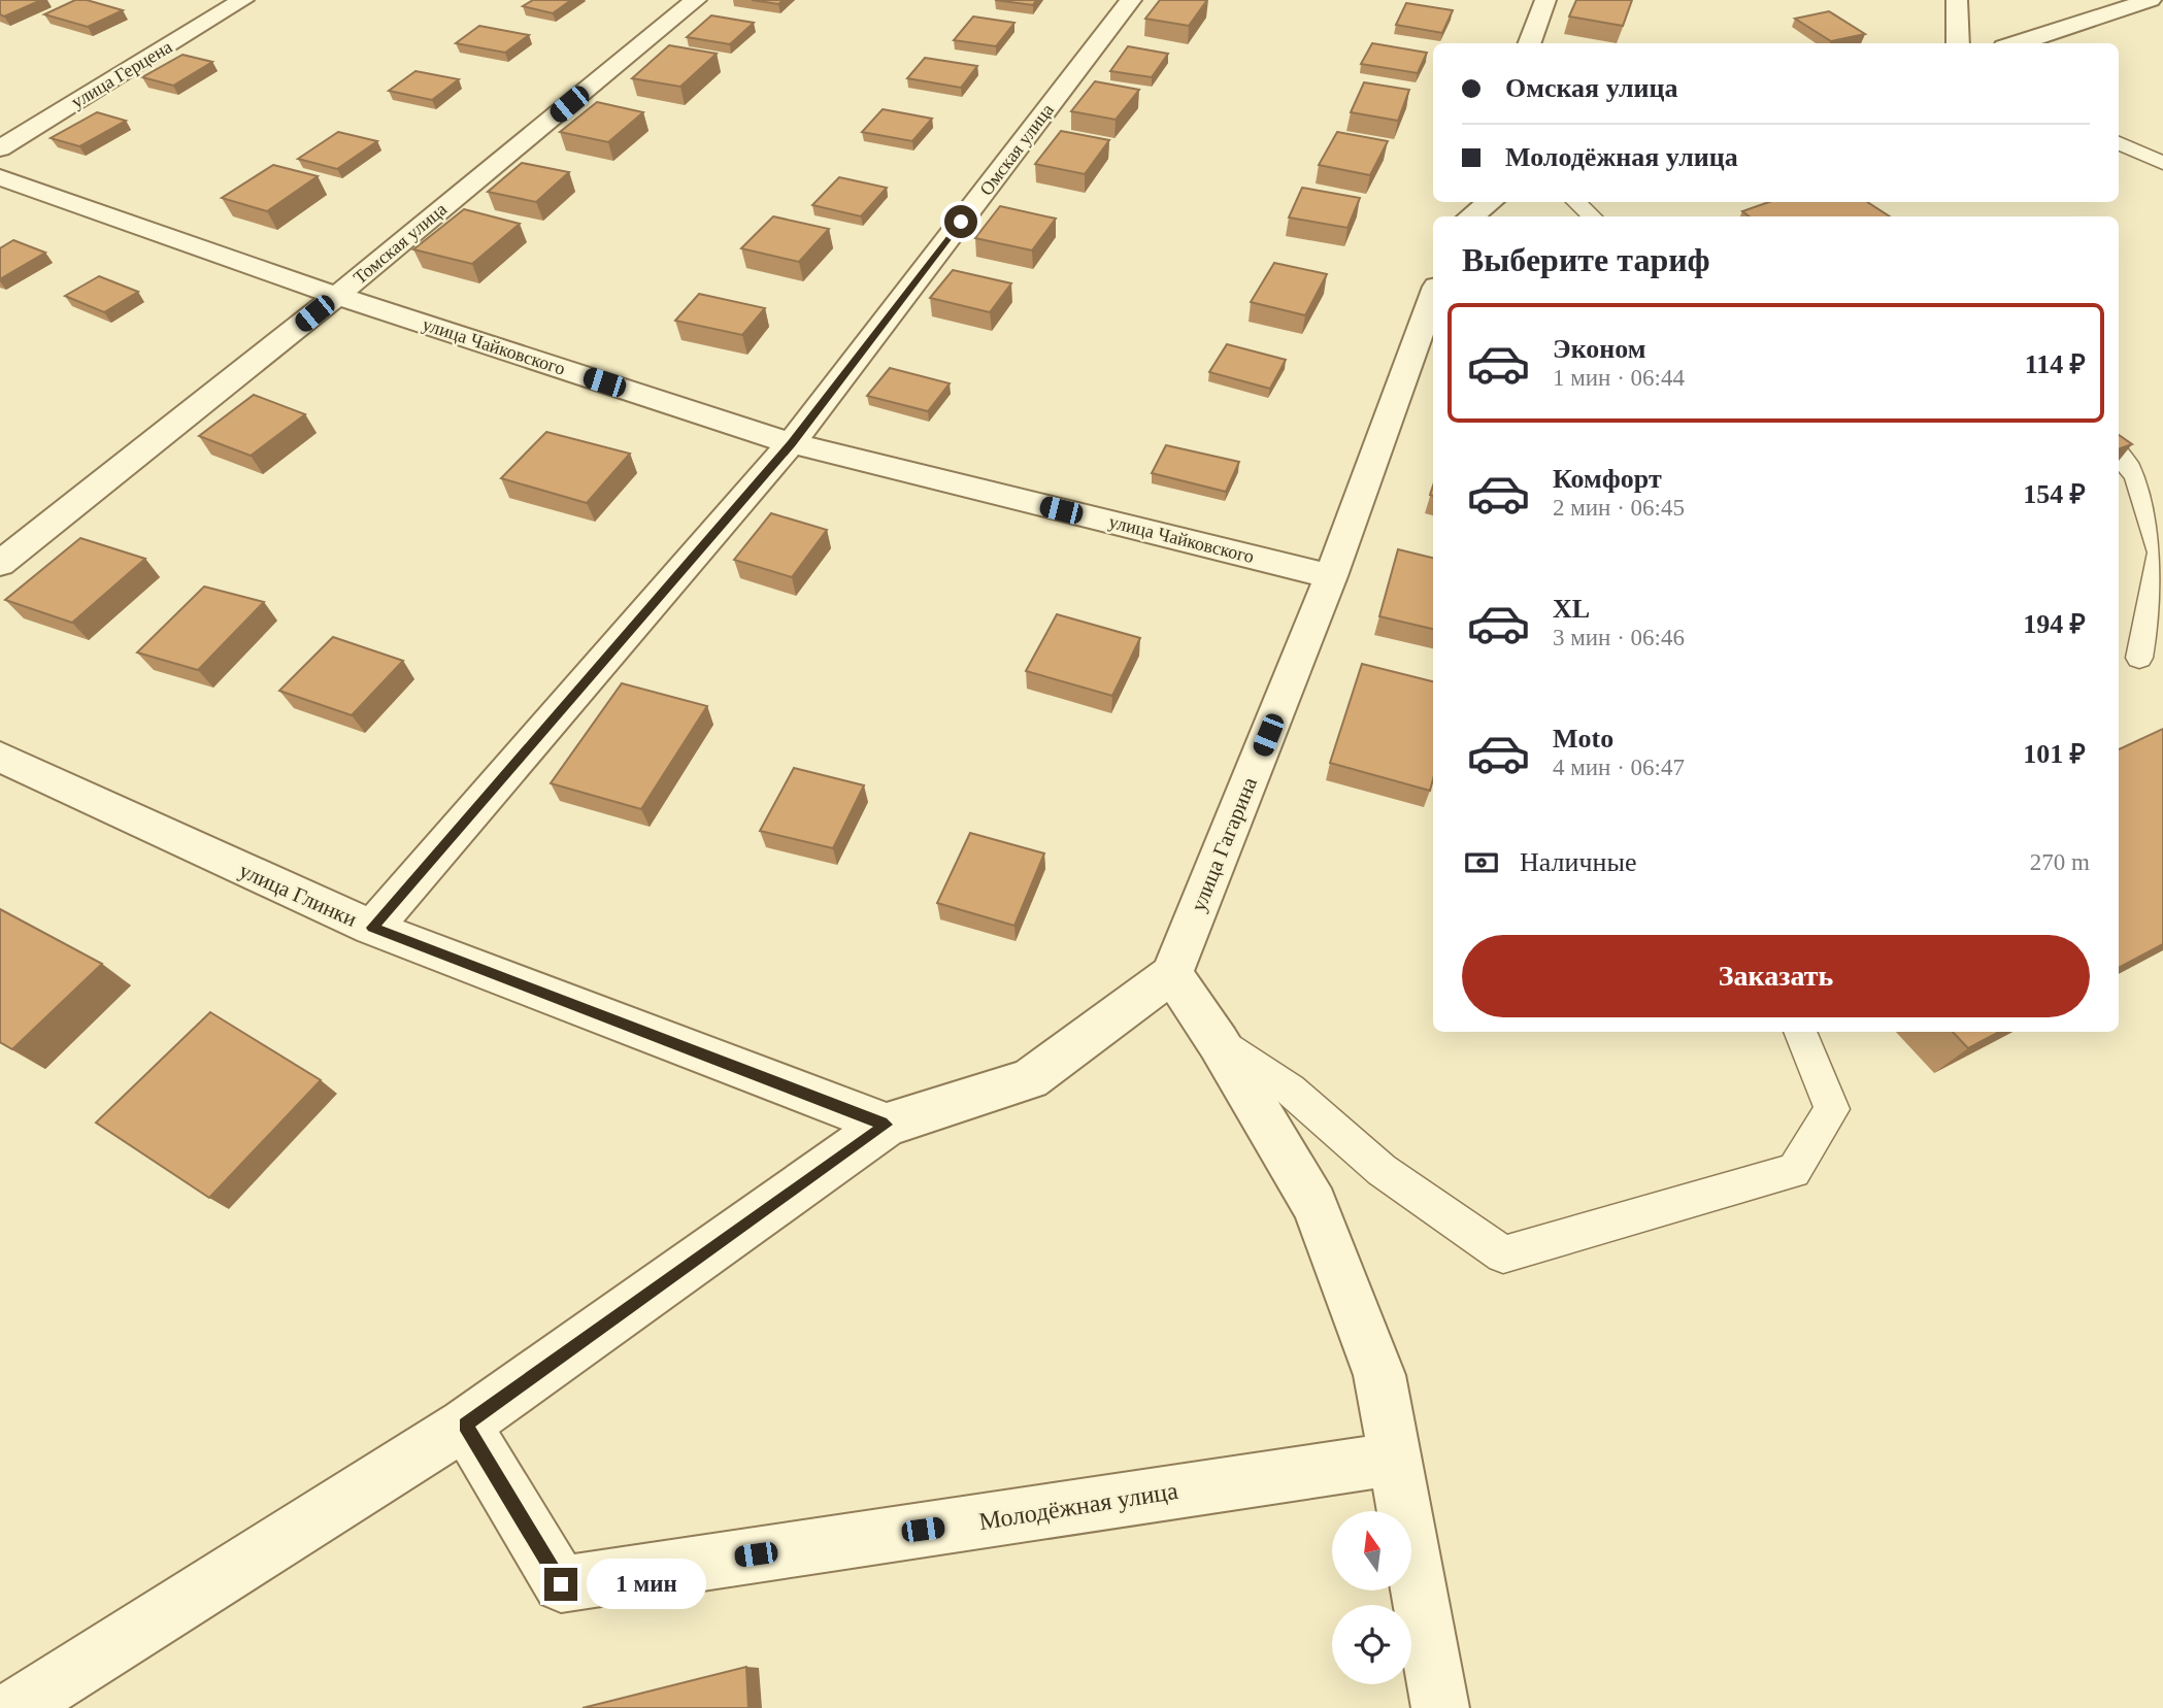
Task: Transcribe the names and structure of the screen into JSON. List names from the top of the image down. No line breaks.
{"streets":{"street":["улица Герцена","Омская улица","Томская улица","улица Чайковского","улица Гагарина","улица Глинки","Молодёжная улица"]},"crossings":[["Омская улица","улица Чайковского"],["Омская улица","улица Глинки"],["Томская улица","улица Чайковского"],["улица Чайковского","улица Гагарина"]],"north":"top","page":{"banner":["Омская улица","Молодёжная улица"],"heading":"Выберите тариф","list":[{"name":"Эконом","note":"1 мин · 06:44","value":"114 ₽"},{"name":"Комфорт","note":"2 мин · 06:45","value":"154 ₽"},{"name":"XL","note":"3 мин · 06:46","value":"194 ₽"},{"name":"Moto","note":"4 мин · 06:47","value":"101 ₽"}],"pay":["Наличные","270 m"],"buttons":"Заказать","bubble":"1 мин"}}
